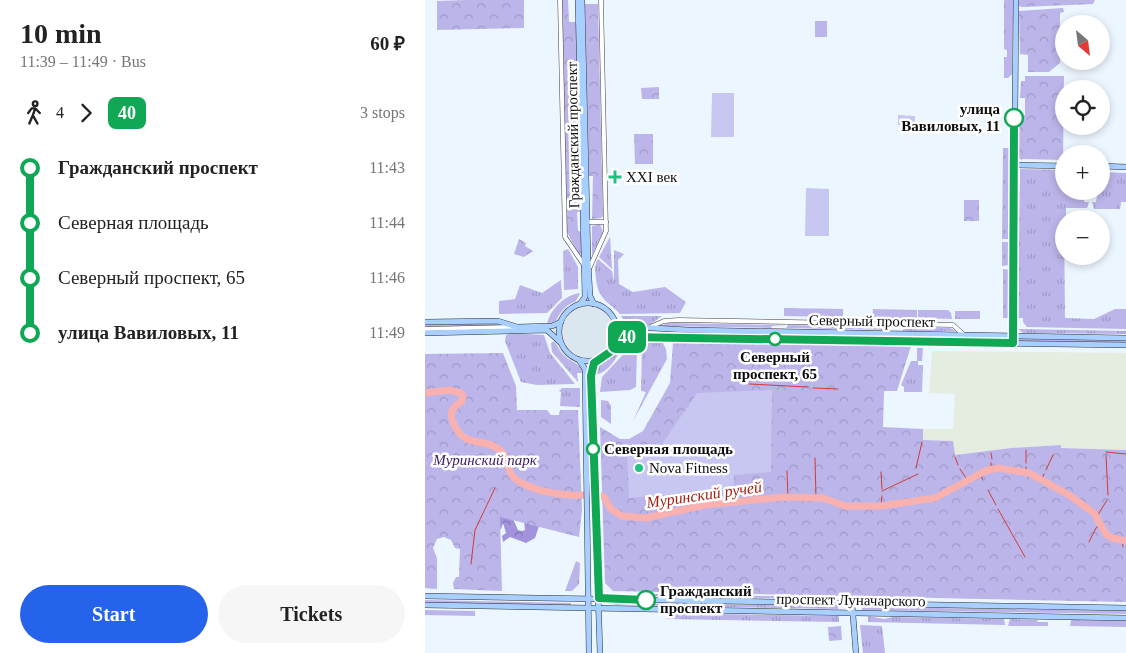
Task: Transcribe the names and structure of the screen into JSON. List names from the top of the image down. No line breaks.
{"streets":{"main road":["Гражданский проспект","Северный проспект","проспект Луначарского"]},"crossings":[["Гражданский проспект","Северный проспект"]],"water":["Муринский ручей"],"parks":["Муринский парк"],"places":{"other":["улица Вавиловых, 11","Северный проспект, 65","Северная площадь","Nova Fitness","Гражданский проспект"],"health":["XXI век"]},"lines":["bus line 40"],"north":"bottom right","page":{"heading":["10 min","11:39 – 11:49 · Bus","60 ₽"],"on_map":"40","map_buttons":["+","−"],"legs":["4","40","3 stops"],"list":[{"name":"Гражданский проспект","value":"11:43"},{"name":"Северная площадь","value":"11:44"},{"name":"Северный проспект, 65","value":"11:46"},{"name":"улица Вавиловых, 11","value":"11:49"}],"buttons":["Start","Tickets"]}}
